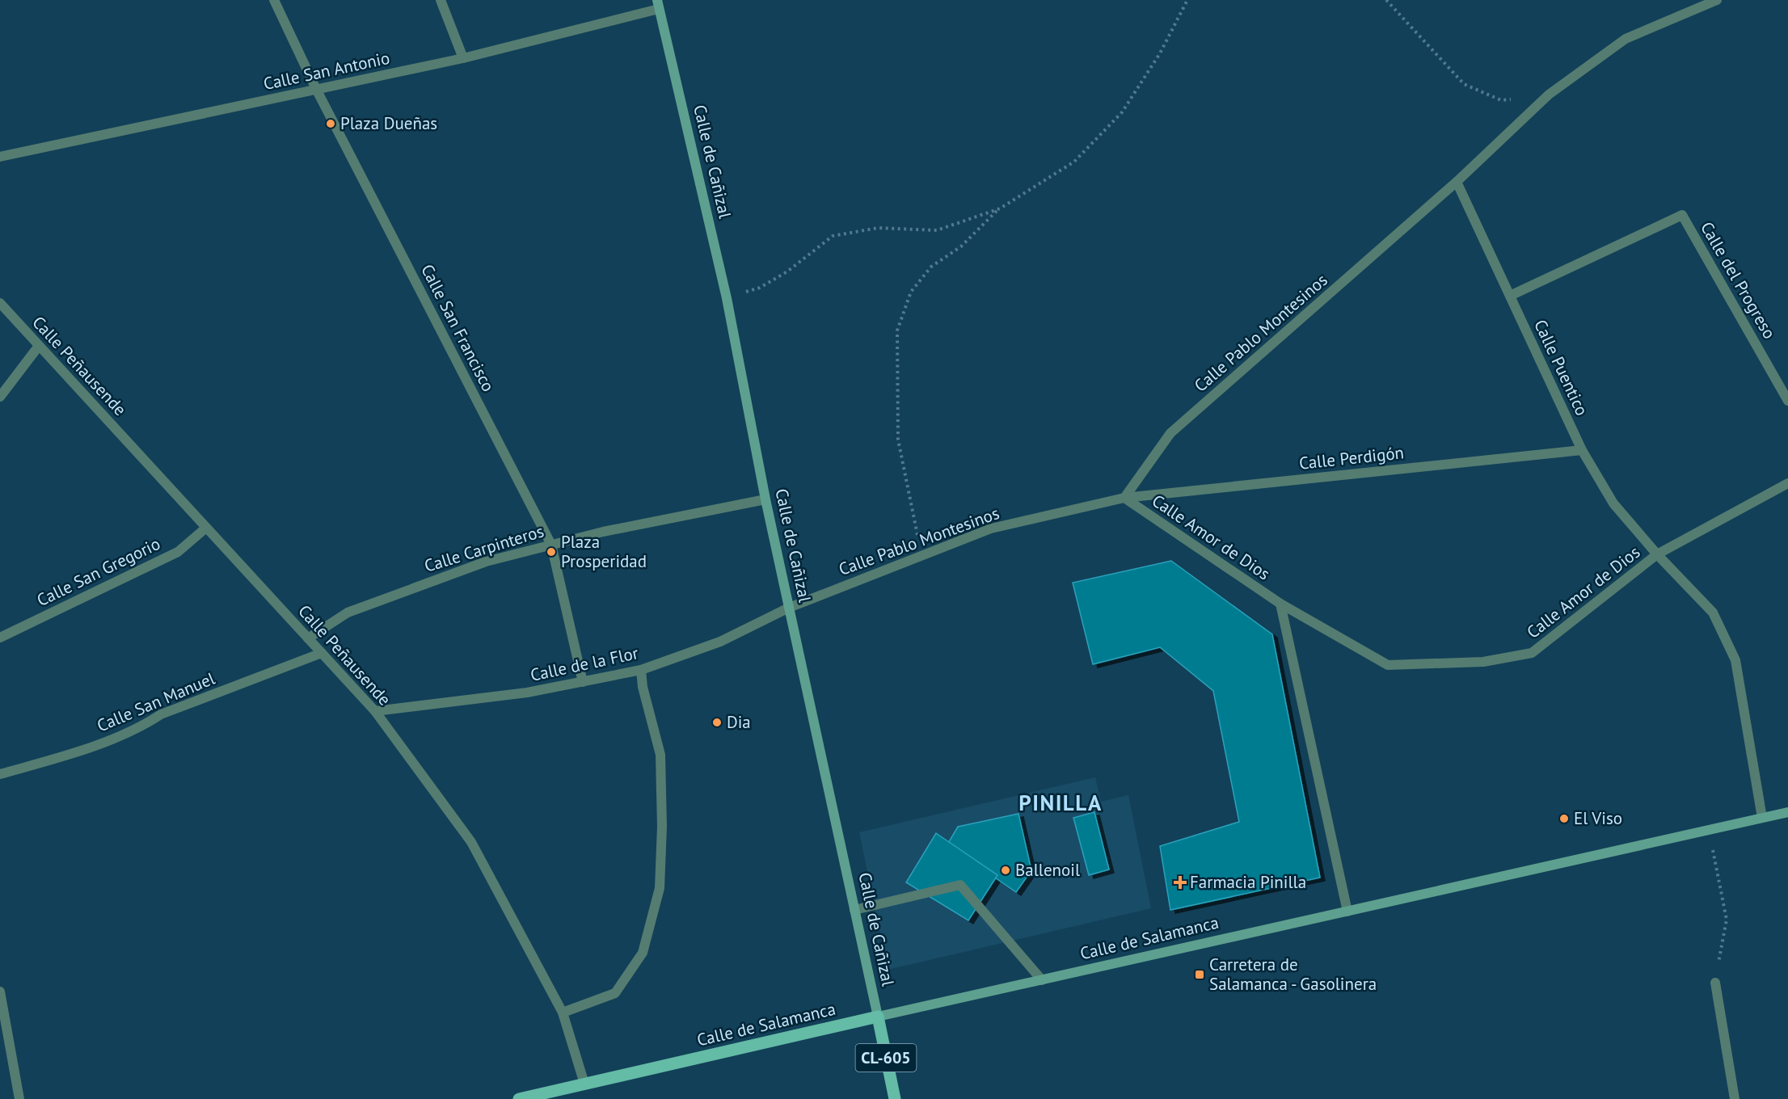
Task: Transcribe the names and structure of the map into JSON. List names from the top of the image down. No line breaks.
{"streets":{"main road":["Calle de Cañizal","Calle de Salamanca","CL-605"],"street":["Calle San Antonio","Calle del Progreso","Calle San Francisco","Calle Pablo Montesinos","Calle Peñausende","Calle Puentico","Calle Perdigón","Calle Amor de Dios","Calle Carpinteros","Calle San Gregorio","Calle de la Flor","Calle San Manuel"]},"crossings":[["Calle San Antonio","Calle de Cañizal"],["Calle San Antonio","Calle San Francisco"],["Calle de Cañizal","Calle Pablo Montesinos"],["Calle de Cañizal","Calle Carpinteros"],["Calle de Cañizal","Calle de la Flor"],["Calle de Cañizal","Calle de Salamanca"],["Calle del Progreso","Calle Puentico"],["Calle San Francisco","Calle Carpinteros"],["Calle San Francisco","Calle de la Flor"],["Calle Pablo Montesinos","Calle Puentico"],["Calle Pablo Montesinos","Calle Perdigón"],["Calle Pablo Montesinos","Calle Amor de Dios"],["Calle Pablo Montesinos","Calle de la Flor"],["Calle Peñausende","Calle Carpinteros"],["Calle Peñausende","Calle San Gregorio"],["Calle Peñausende","Calle de la Flor"],["Calle Peñausende","Calle San Manuel"],["Calle Peñausende","Calle de Salamanca"],["Calle Puentico","Calle Perdigón"],["Calle Puentico","Calle Amor de Dios"],["Calle Puentico","Calle de Salamanca"],["Calle Perdigón","Calle Amor de Dios"]],"districts":["PINILLA"],"places":{"other":["Plaza Dueñas","Plaza Prosperidad","Dia","El Viso","Ballenoil"],"health":["Farmacia Pinilla"],"transit":["Carretera de Salamanca - Gasolinera"]}}
